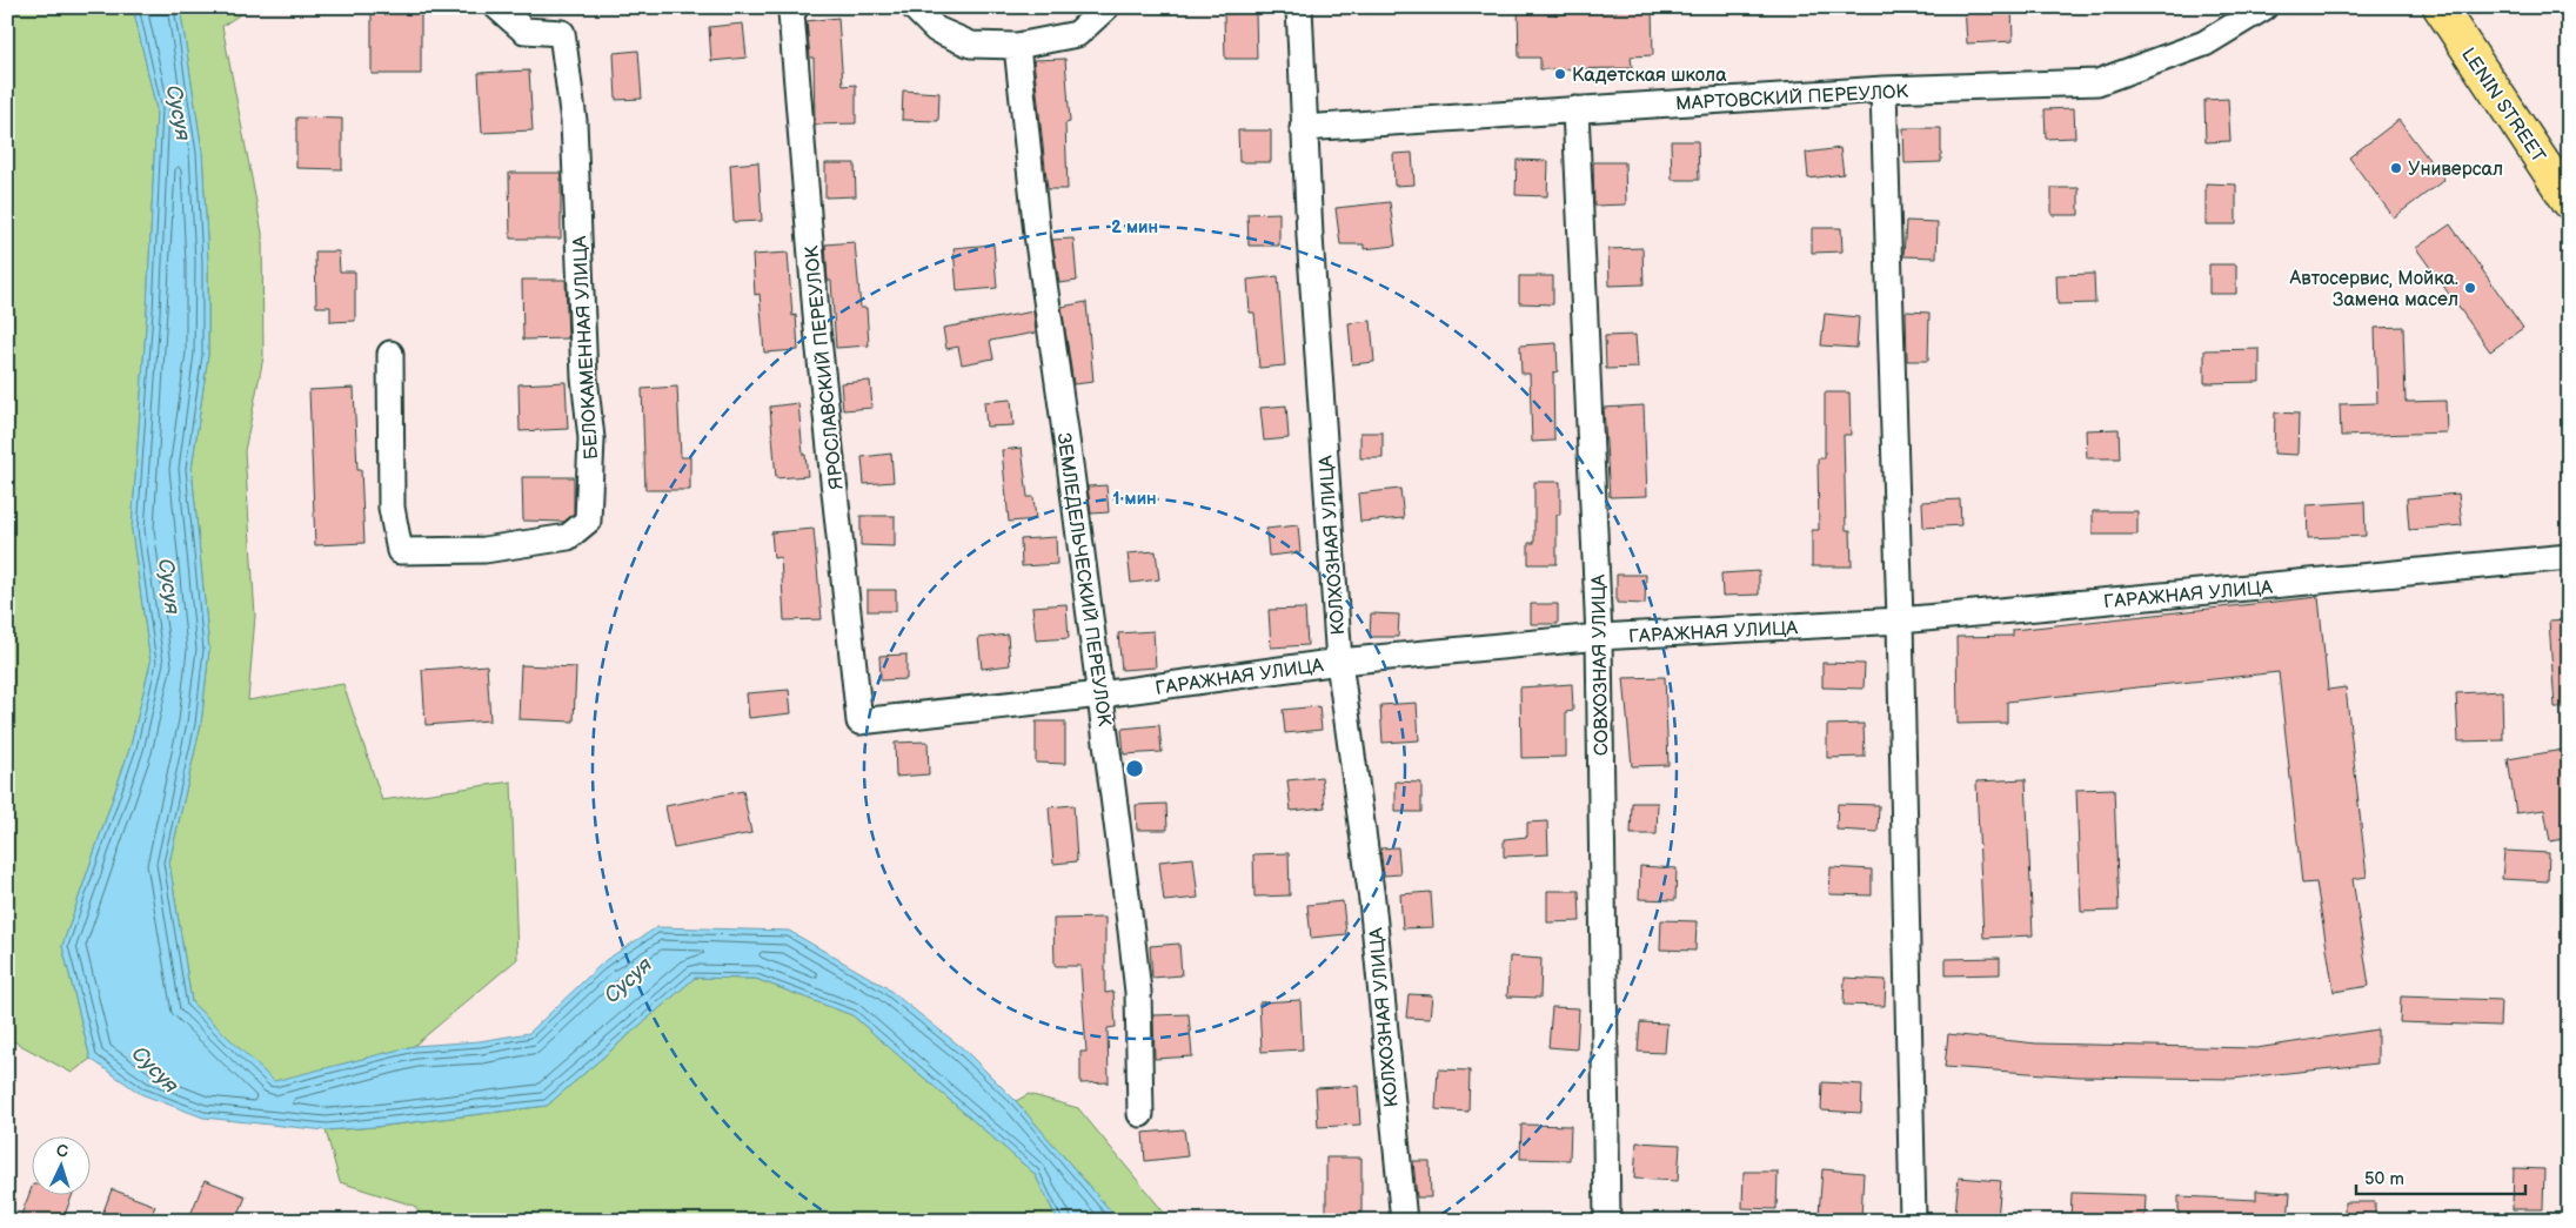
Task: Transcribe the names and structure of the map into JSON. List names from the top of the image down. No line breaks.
{"streets":{"main road":["LENIN STREET"],"street":["МАРТОВСКИЙ ПЕРЕУЛОК","БЕЛОКАМЕННАЯ УЛИЦА","ЯРОСЛАВСКИЙ ПЕРЕУЛОК","КОЛХОЗНАЯ УЛИЦА","ЗЕМЛЕДЕЛЬЧЕСКИЙ ПЕРЕУЛОК","ГАРАЖНАЯ УЛИЦА","СОВХОЗНАЯ УЛИЦА"]},"crossings":[["МАРТОВСКИЙ ПЕРЕУЛОК","КОЛХОЗНАЯ УЛИЦА"],["МАРТОВСКИЙ ПЕРЕУЛОК","СОВХОЗНАЯ УЛИЦА"],["ЯРОСЛАВСКИЙ ПЕРЕУЛОК","ГАРАЖНАЯ УЛИЦА"],["КОЛХОЗНАЯ УЛИЦА","ГАРАЖНАЯ УЛИЦА"],["ЗЕМЛЕДЕЛЬЧЕСКИЙ ПЕРЕУЛОК","ГАРАЖНАЯ УЛИЦА"],["ГАРАЖНАЯ УЛИЦА","СОВХОЗНАЯ УЛИЦА"]],"water":["Сусуя"],"places":["Кадетская школа","Универсал","Автосервис, Мойка. Замена масел"],"scale_bar":"50 m","north":"top","rings":["2 мин","1 мин"]}
